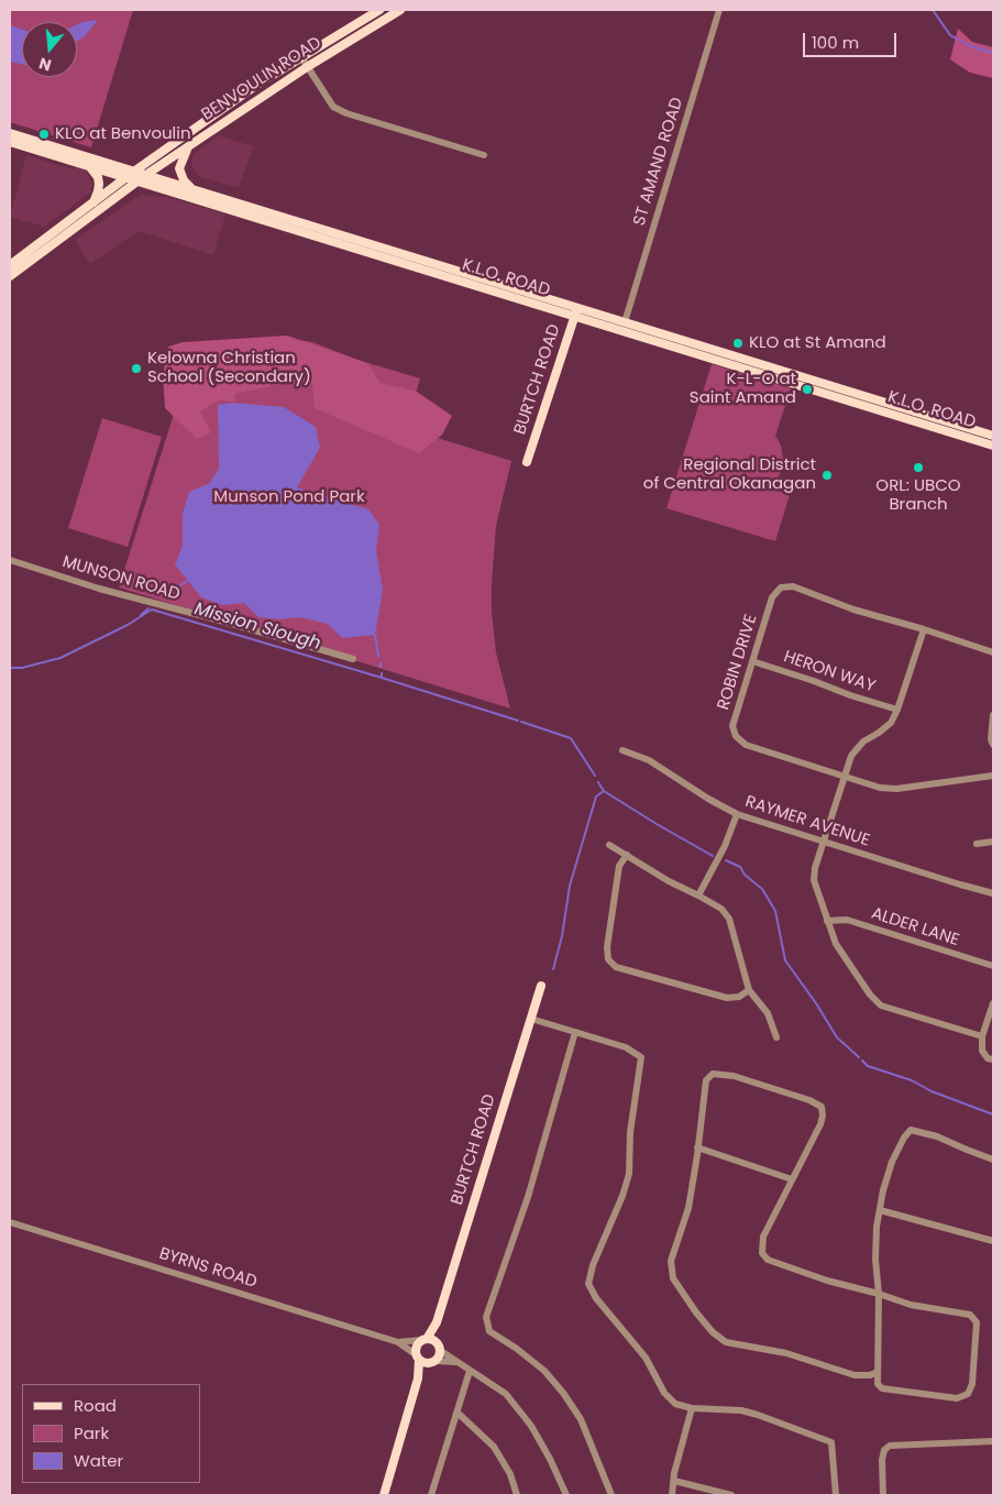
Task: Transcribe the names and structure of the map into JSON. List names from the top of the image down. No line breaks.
{"streets":{"main road":["BENVOULIN ROAD","K.L.O. ROAD","BURTCH ROAD"],"street":["ST AMAND ROAD","MUNSON ROAD","ROBIN DRIVE","HERON WAY","RAYMER AVENUE","ALDER LANE","BYRNS ROAD"]},"crossings":[["BENVOULIN ROAD","K.L.O. ROAD"],["ST AMAND ROAD","K.L.O. ROAD"],["K.L.O. ROAD","BURTCH ROAD"],["BURTCH ROAD","BYRNS ROAD"],["ROBIN DRIVE","HERON WAY"]],"water":["Mission Slough"],"parks":["Munson Pond Park"],"places":["KLO at Benvoulin","KLO at St Amand","Kelowna Christian School (Secondary)","K-L-O at Saint Amand","ORL: UBCO Branch","Regional District of Central Okanagan"],"legend":["Road","Park","Water"],"scale_bar":"100 m","north":"bottom"}
